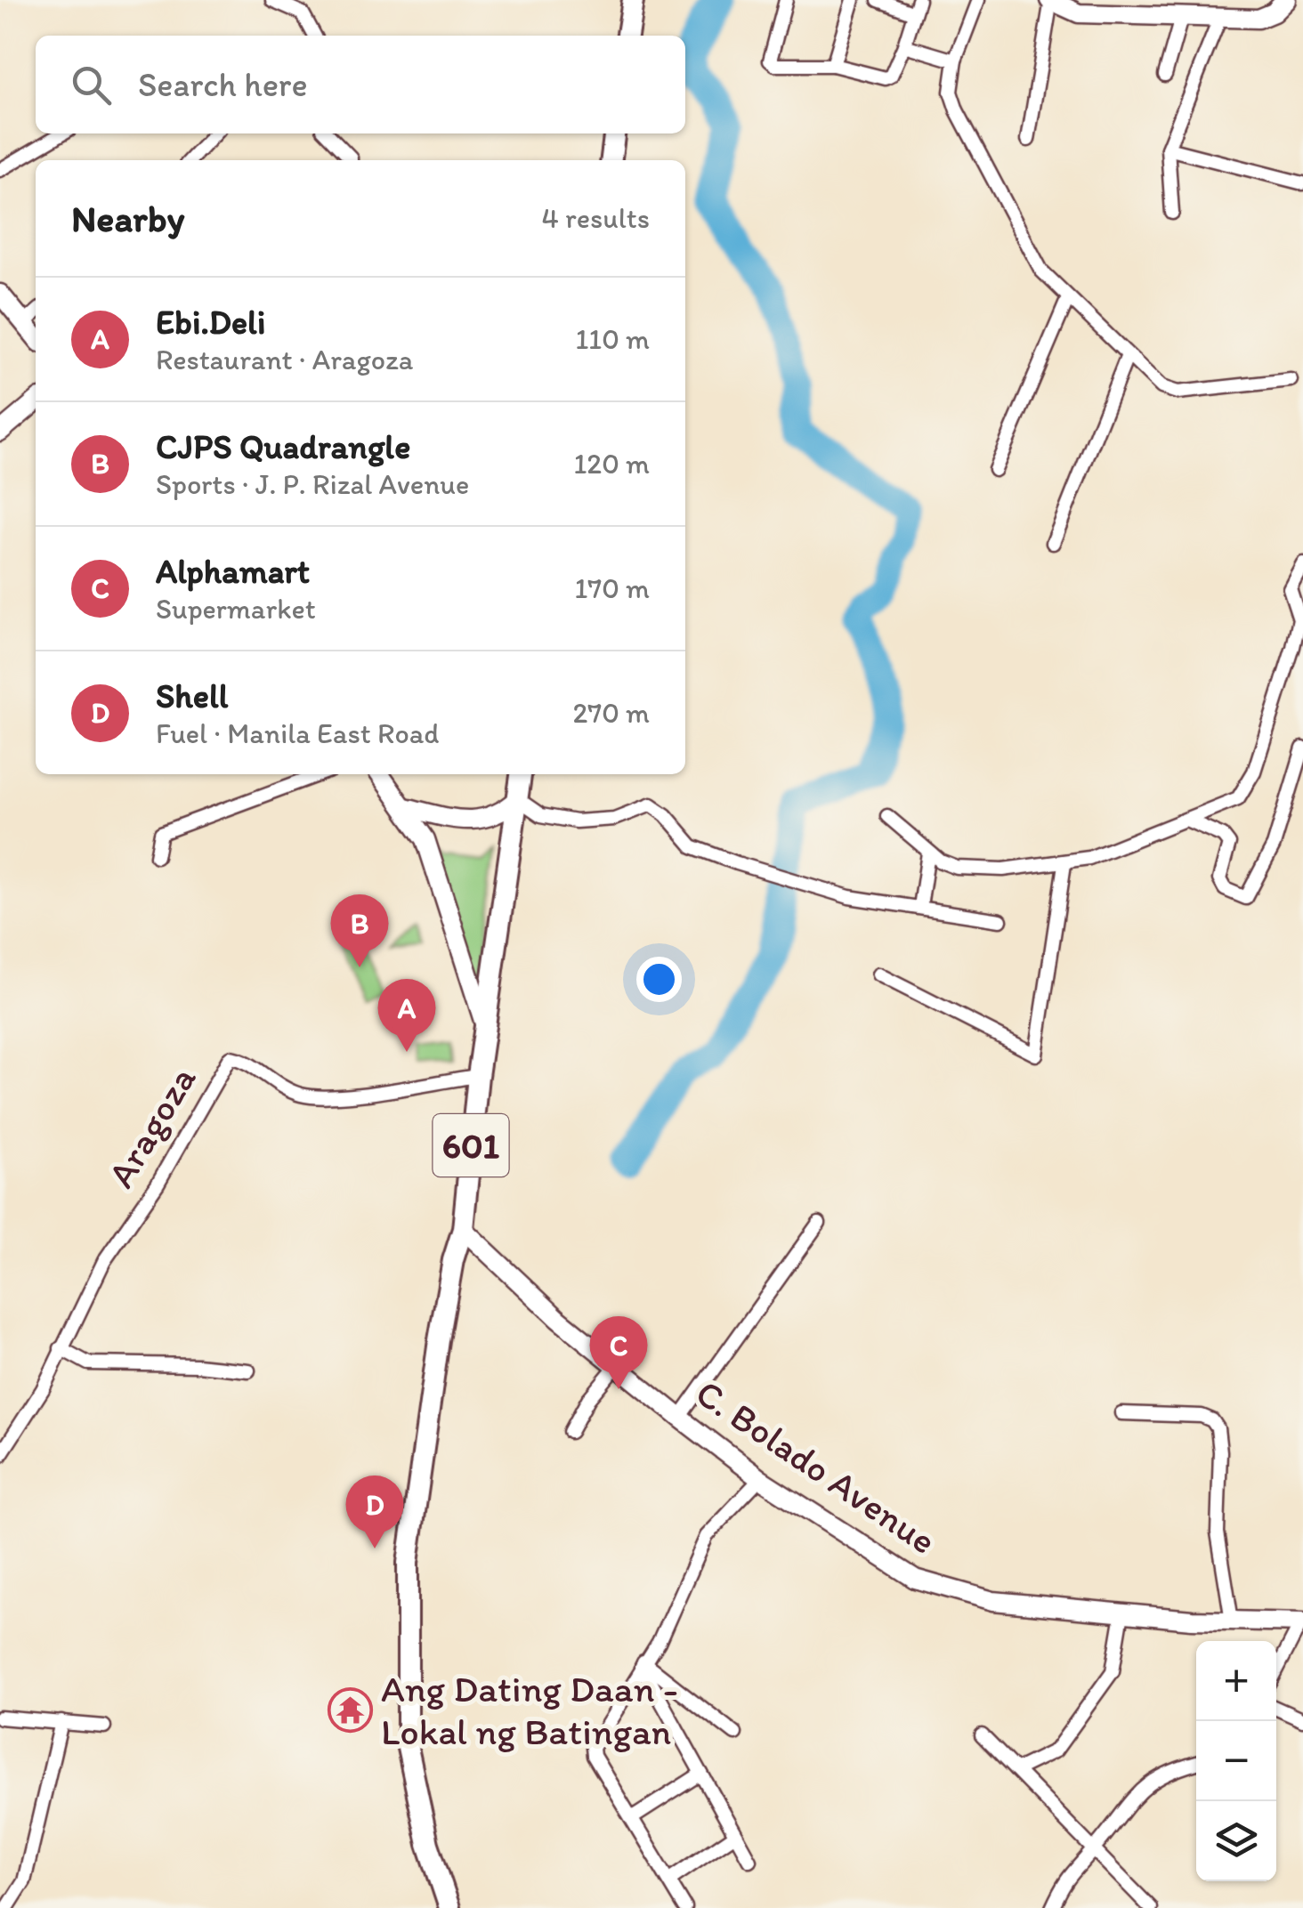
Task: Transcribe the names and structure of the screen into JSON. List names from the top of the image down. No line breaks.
{"streets":{"main road":["601"],"street":["Aragoza","C. Bolado Avenue"]},"crossings":[["Aragoza","601"],["601","C. Bolado Avenue"]],"places":{"temple":["Ang Dating Daan - Lokal ng Batingan"]},"page":{"search":"Search here","heading":["Nearby","4 results"],"list":[{"mark":"A","name":"Ebi.Deli","note":"Restaurant · Aragoza","value":"110 m"},{"mark":"B","name":"CJPS Quadrangle","note":"Sports · J. P. Rizal Avenue","value":"120 m"},{"mark":"C","name":"Alphamart","note":"Supermarket","value":"170 m"},{"mark":"D","name":"Shell","note":"Fuel · Manila East Road","value":"270 m"}],"pins":["B","A","C","D"],"map_buttons":["+","−"]}}
